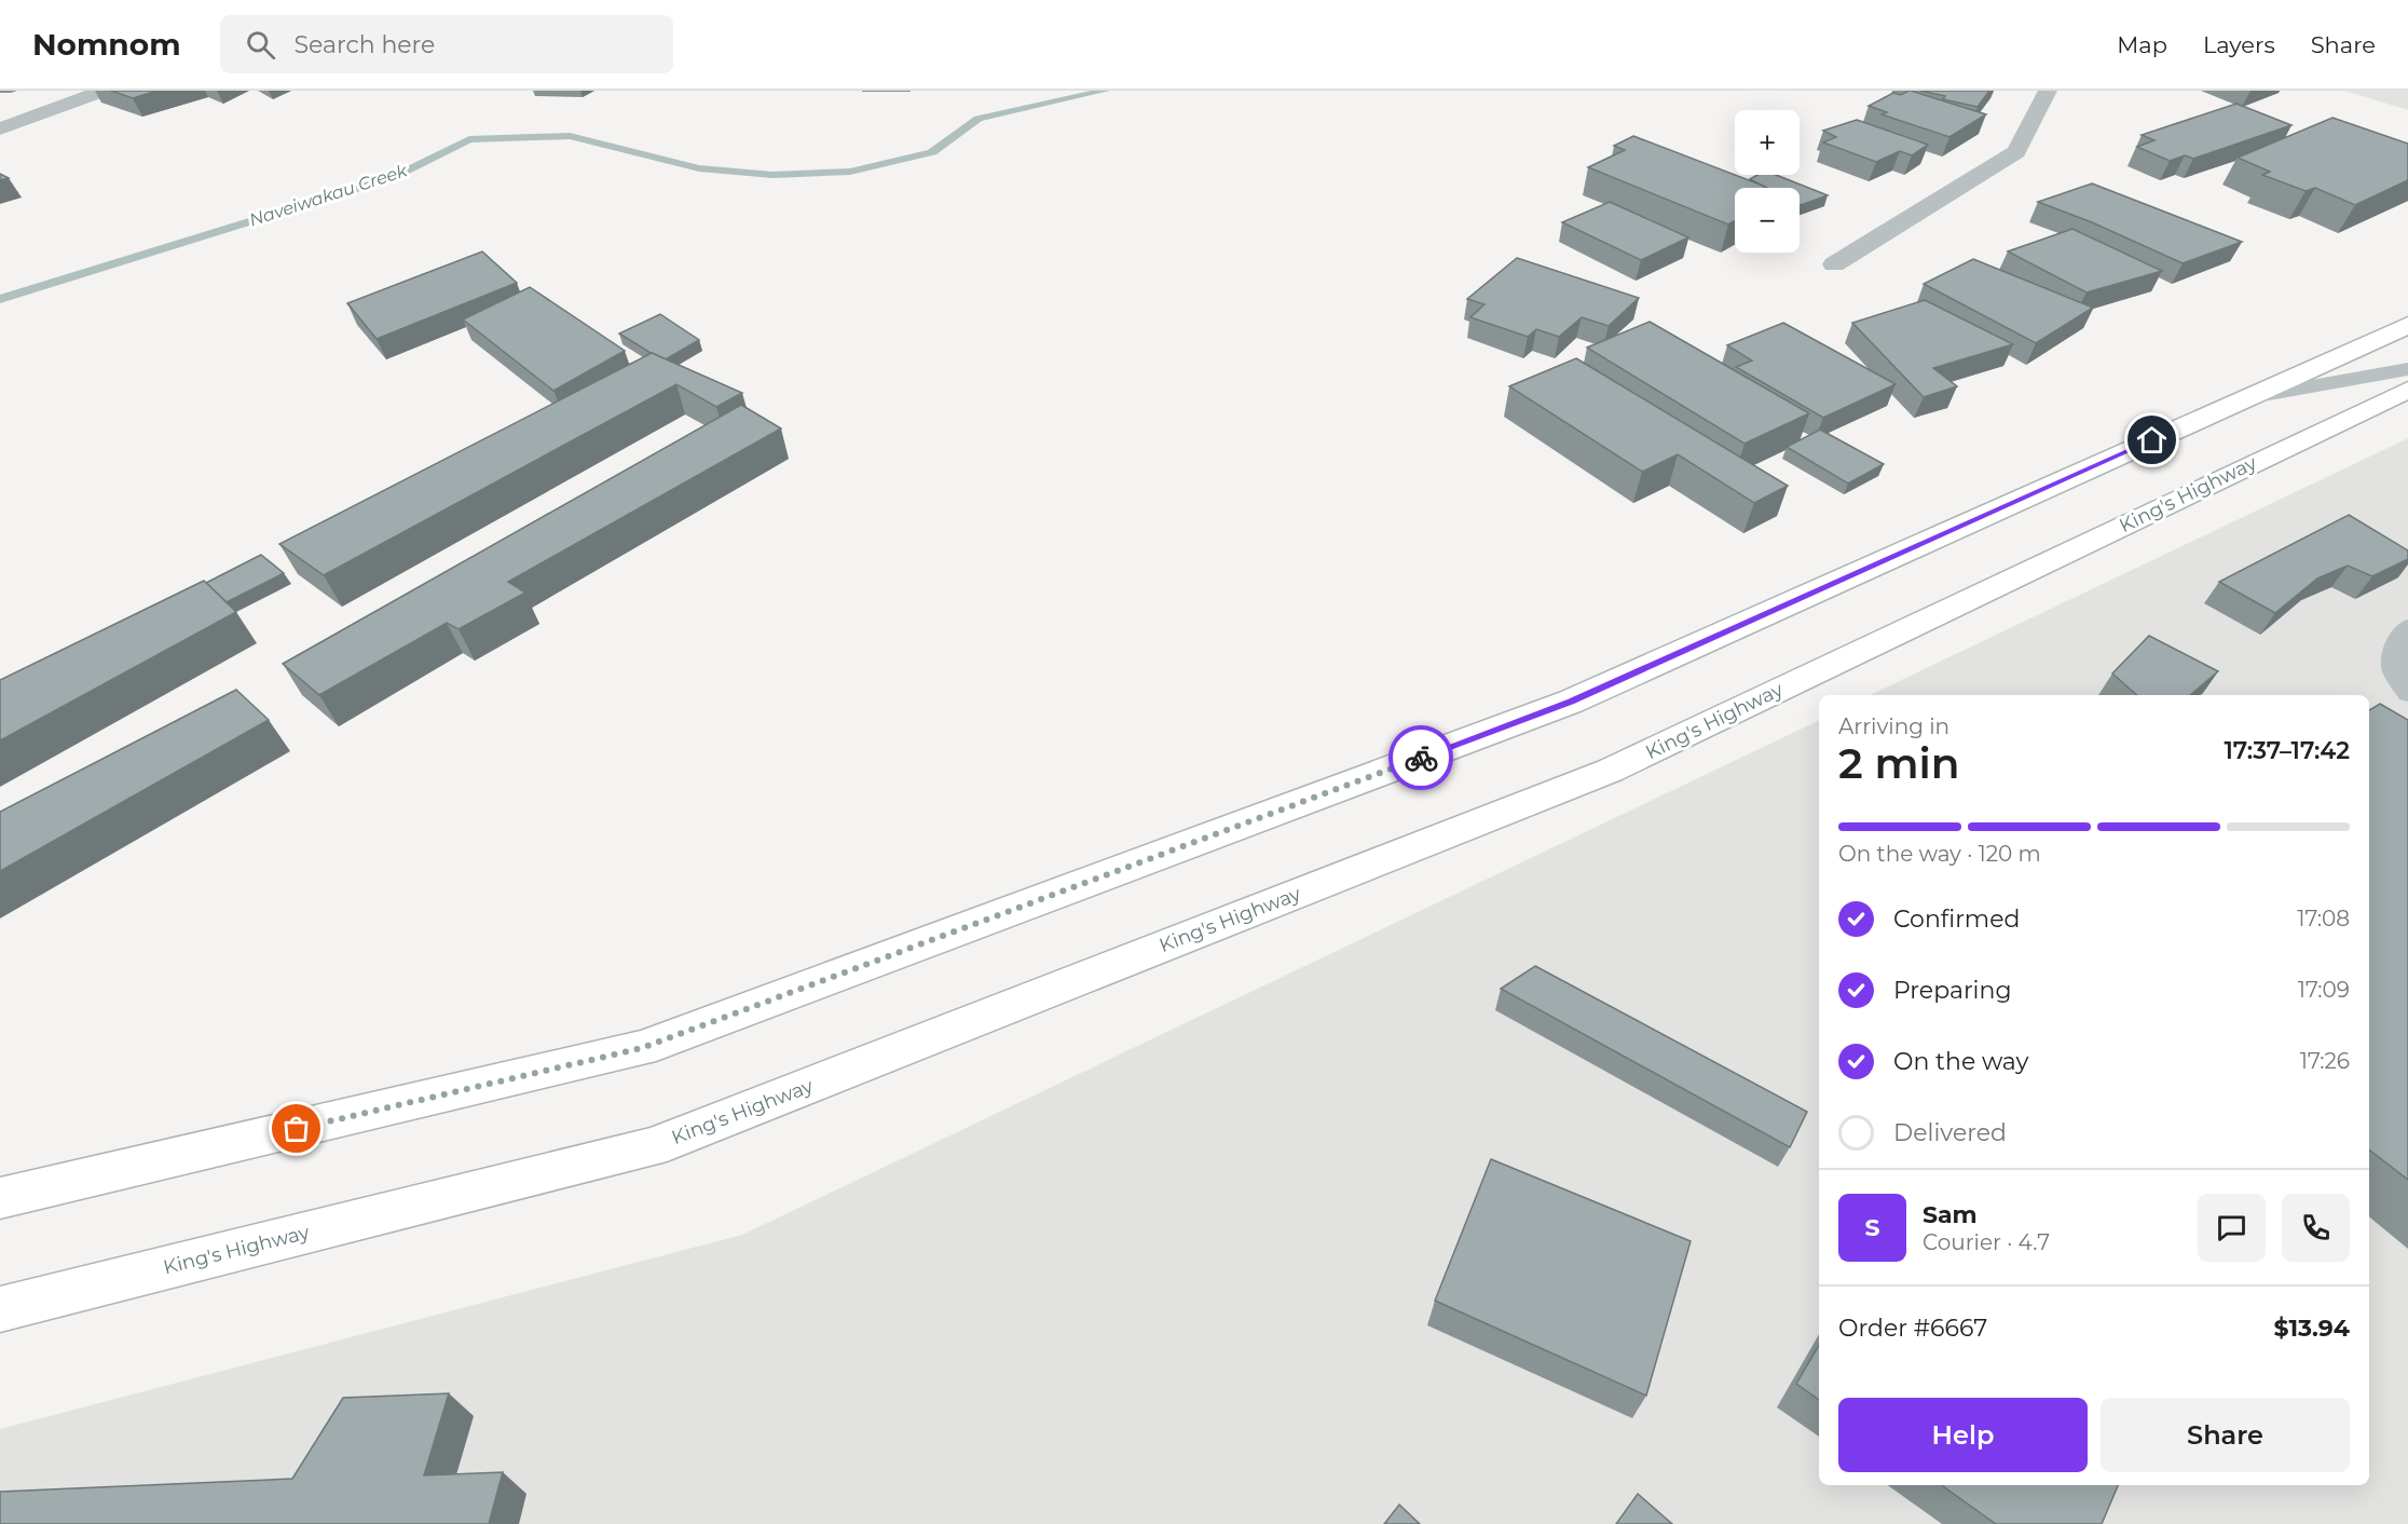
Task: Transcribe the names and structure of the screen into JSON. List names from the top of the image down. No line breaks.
{"streets":{"highway":["King's Highway"]},"water":["Naveiwakau Creek"],"page":{"header":"Nomnom","search":"Search here","nav":["Map","Layers","Share"],"map_buttons":["+","−"],"heading":["2 min","Arriving in","17:37–17:42"],"panel":["Sam","Courier · 4.7","Order #6667","$13.94"],"bar":"On the way · 120 m","list":[["Confirmed","17:08"],["Preparing","17:09"],["On the way","17:26"],"Delivered"],"round":"S","buttons":["Help","Share"]}}
